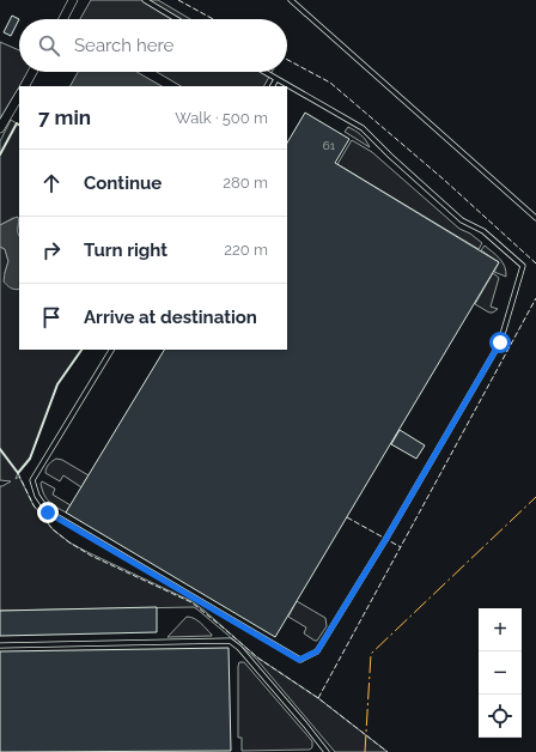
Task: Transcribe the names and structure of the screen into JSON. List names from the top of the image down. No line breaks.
{"house_numbers":["61"],"page":{"search":"Search here","heading":["7 min","Walk · 500 m"],"list":[["Continue","280 m"],["Turn right","220 m"],"Arrive at destination"],"map_buttons":["+","−"]}}
